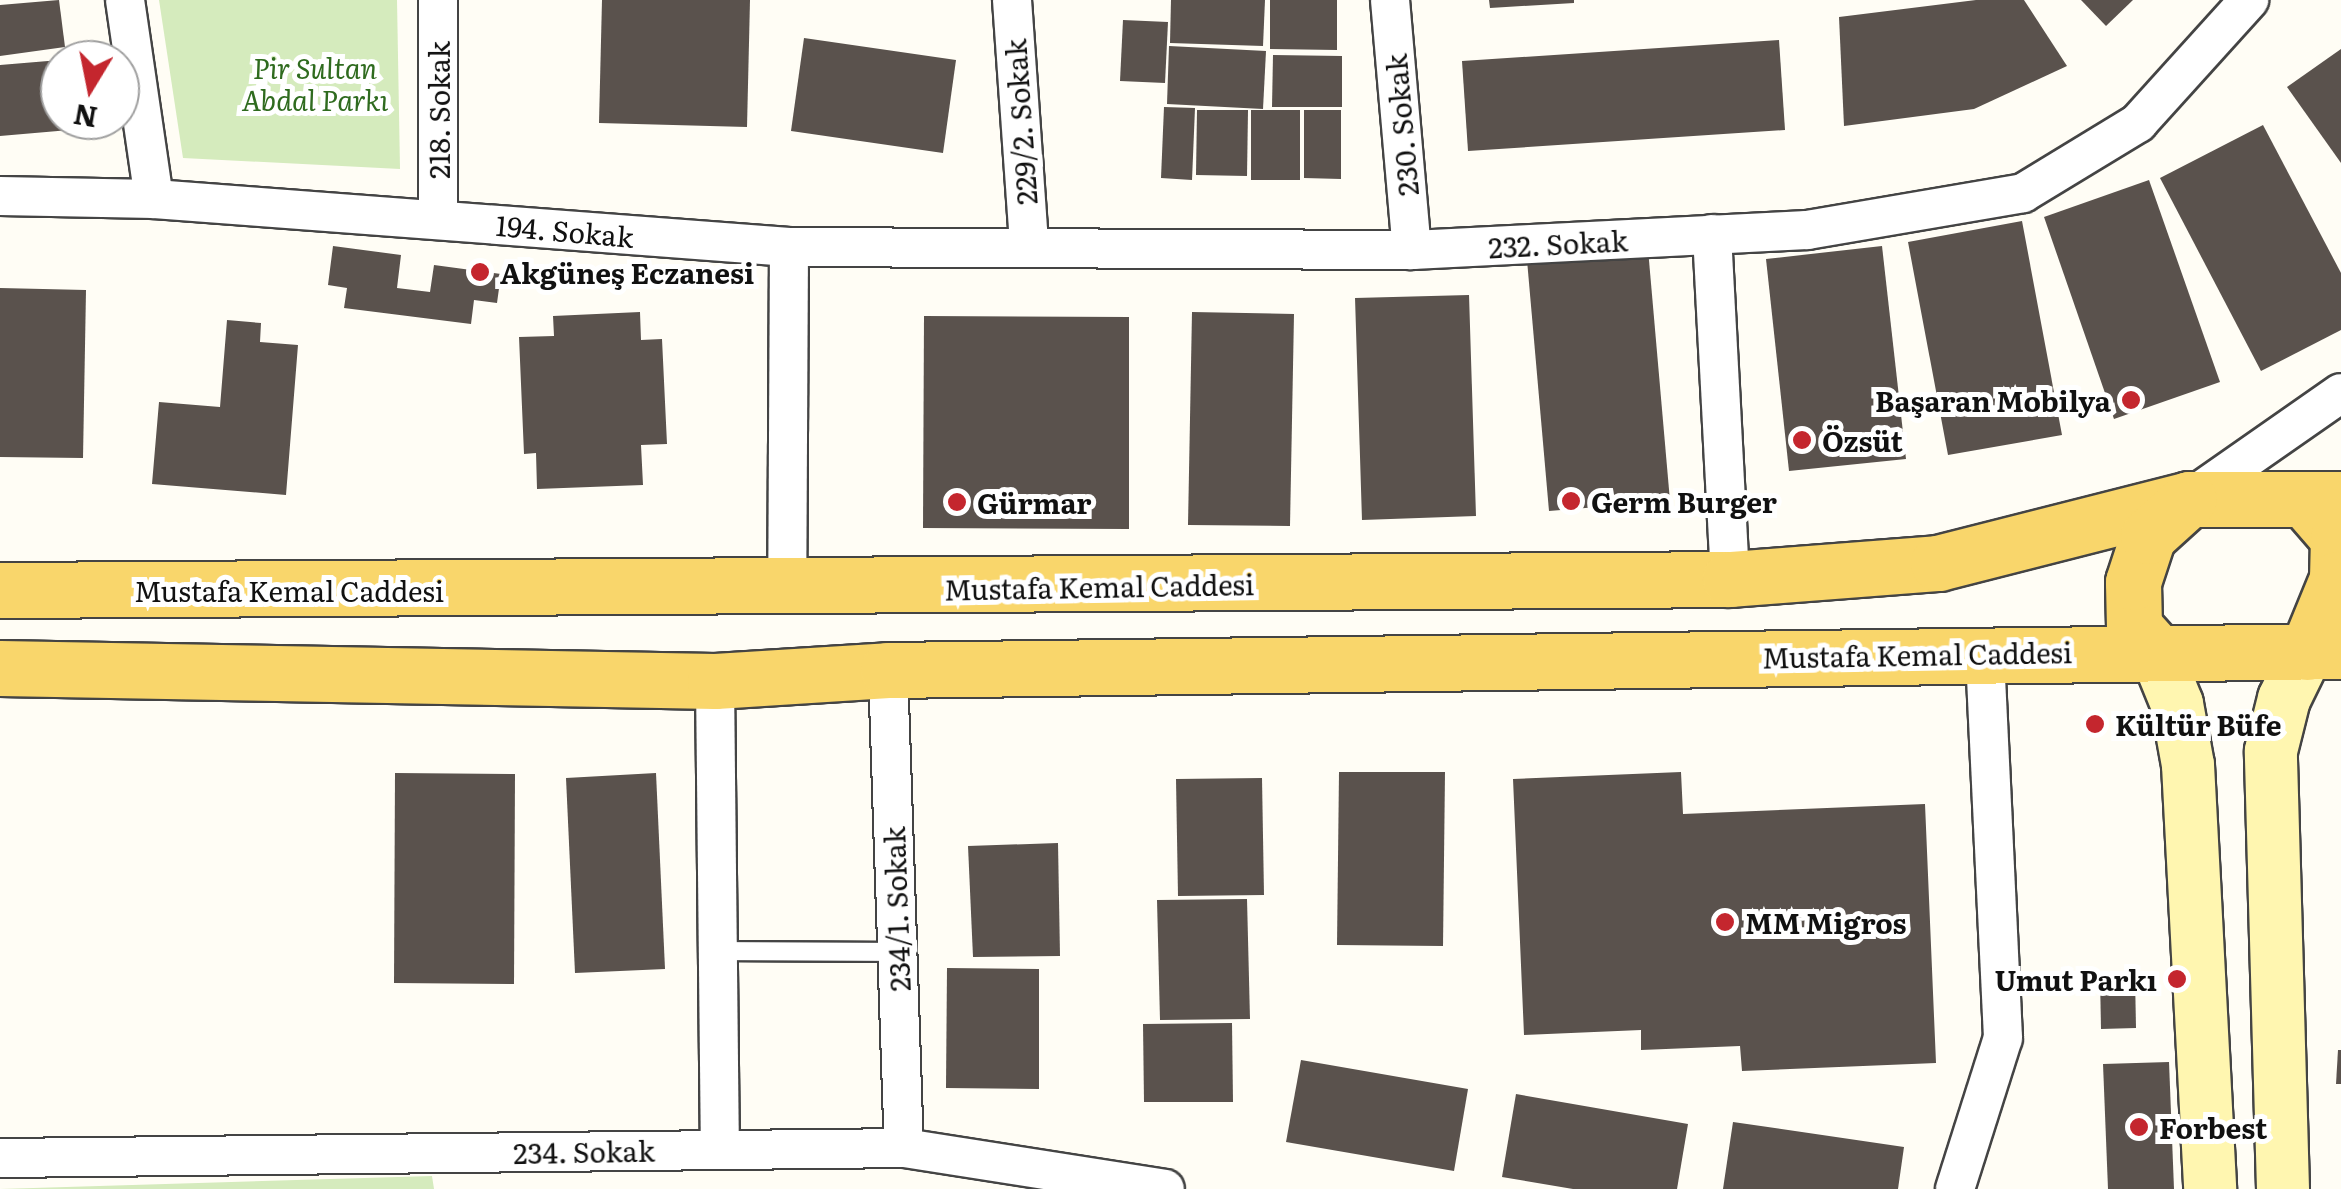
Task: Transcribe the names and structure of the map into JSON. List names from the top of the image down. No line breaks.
{"streets":{"main road":["Mustafa Kemal Caddesi"],"street":["218. Sokak","229/2. Sokak","230. Sokak","194. Sokak","232. Sokak","234/1. Sokak","234. Sokak"]},"crossings":[["218. Sokak","194. Sokak"],["229/2. Sokak","232. Sokak"],["230. Sokak","232. Sokak"],["194. Sokak","232. Sokak"],["Mustafa Kemal Caddesi","234/1. Sokak"],["234/1. Sokak","234. Sokak"]],"parks":["Pir Sultan Abdal Parkı"],"places":["Akgüneş Eczanesi","Başaran Mobilya","Özsüt","Germ Burger","Gürmar","Kültür Büfe","MM Migros","Umut Parkı","Forbest"],"north":"bottom"}
